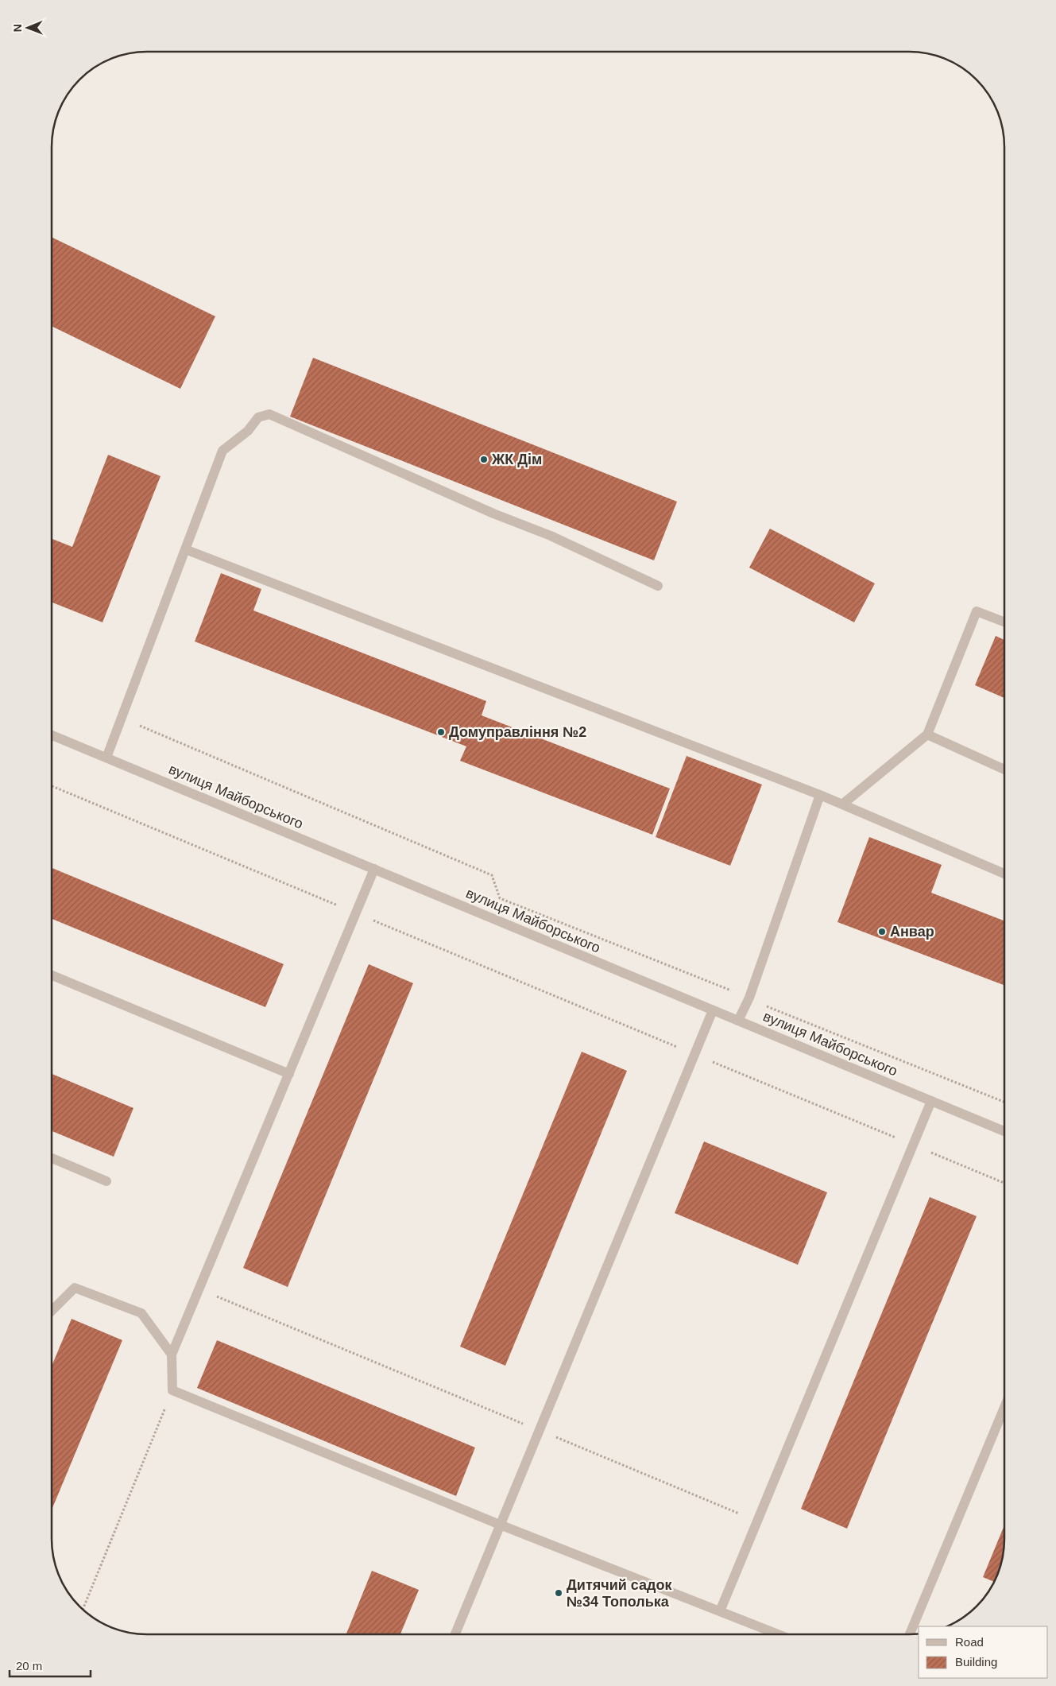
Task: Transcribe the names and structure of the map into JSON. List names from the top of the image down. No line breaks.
{"streets":{"street":["вулиця Майборського"]},"places":["ЖК Дім","Домуправління №2","Анвар","Дитячий садок №34 Тополька"],"legend":["Road","Building"],"scale_bar":"20 m","north":"left"}
